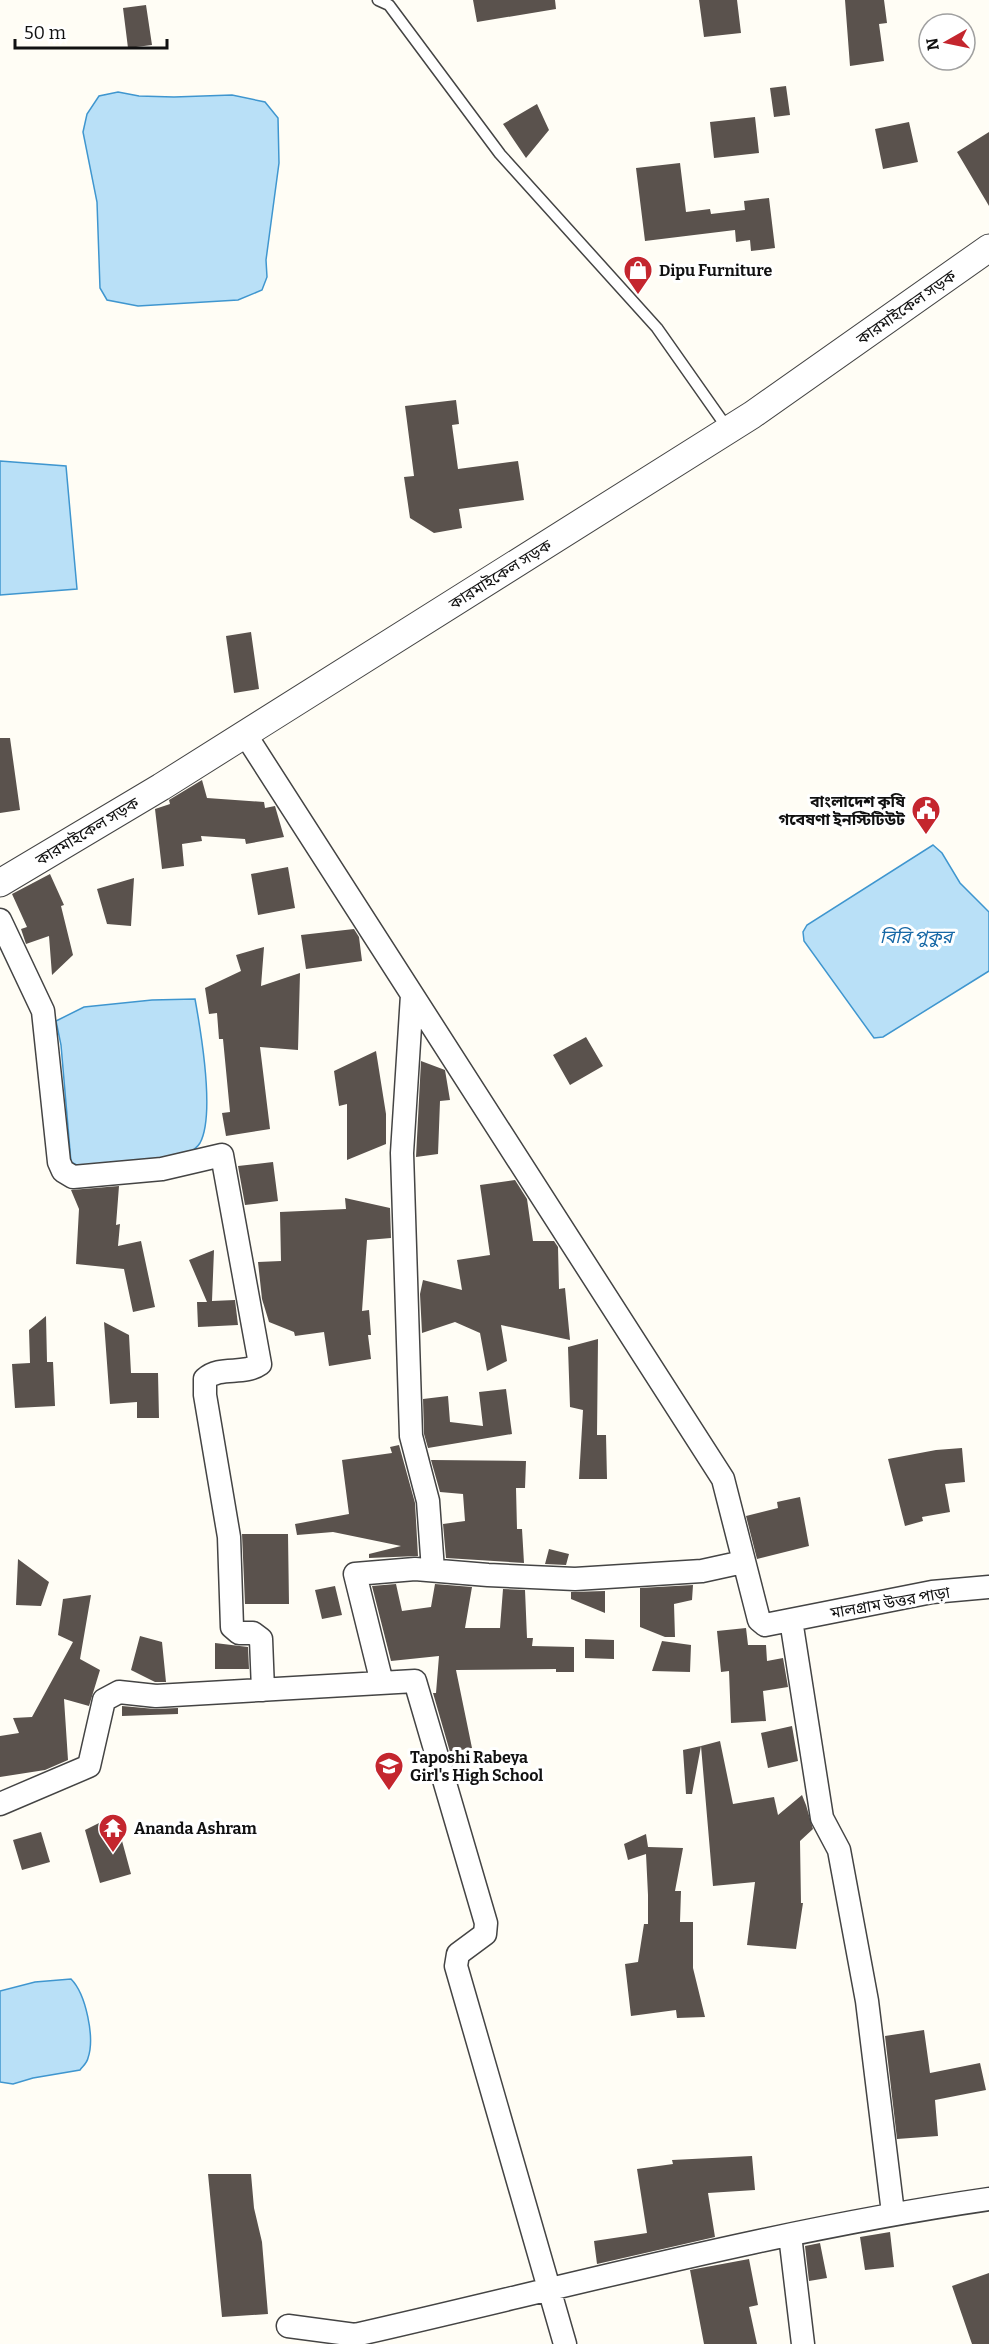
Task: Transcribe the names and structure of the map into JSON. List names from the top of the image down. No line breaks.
{"streets":{"street":["কারমাইকেল সড়ক","মালগ্রাম উত্তর পাড়া"]},"water":["বিরি পুকুর"],"places":{"shop":["Dipu Furniture"],"public building":["বাংলাদেশ কৃষি গবেষণা ইনস্টিটিউট"],"school or university":["Taposhi Rabeya Girl's High School"],"temple":["Ananda Ashram"]},"scale_bar":"50 m","north":"left"}
